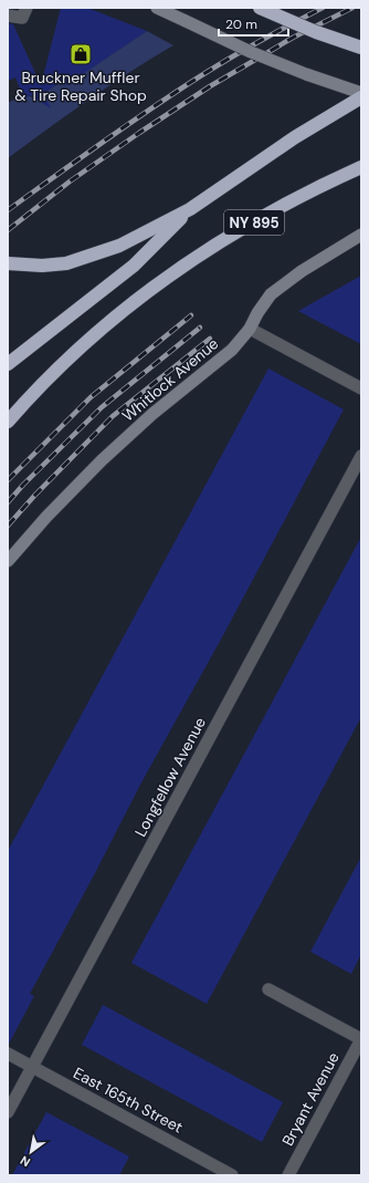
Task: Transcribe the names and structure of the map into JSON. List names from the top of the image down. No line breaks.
{"streets":{"highway":["NY 895"],"main road":["Whitlock Avenue"],"street":["Longfellow Avenue","Bryant Avenue","East 165th Street"]},"crossings":[["Longfellow Avenue","East 165th Street"]],"places":{"shop":["Bruckner Muffler & Tire Repair Shop"]},"scale_bar":"20 m","north":"bottom left"}
